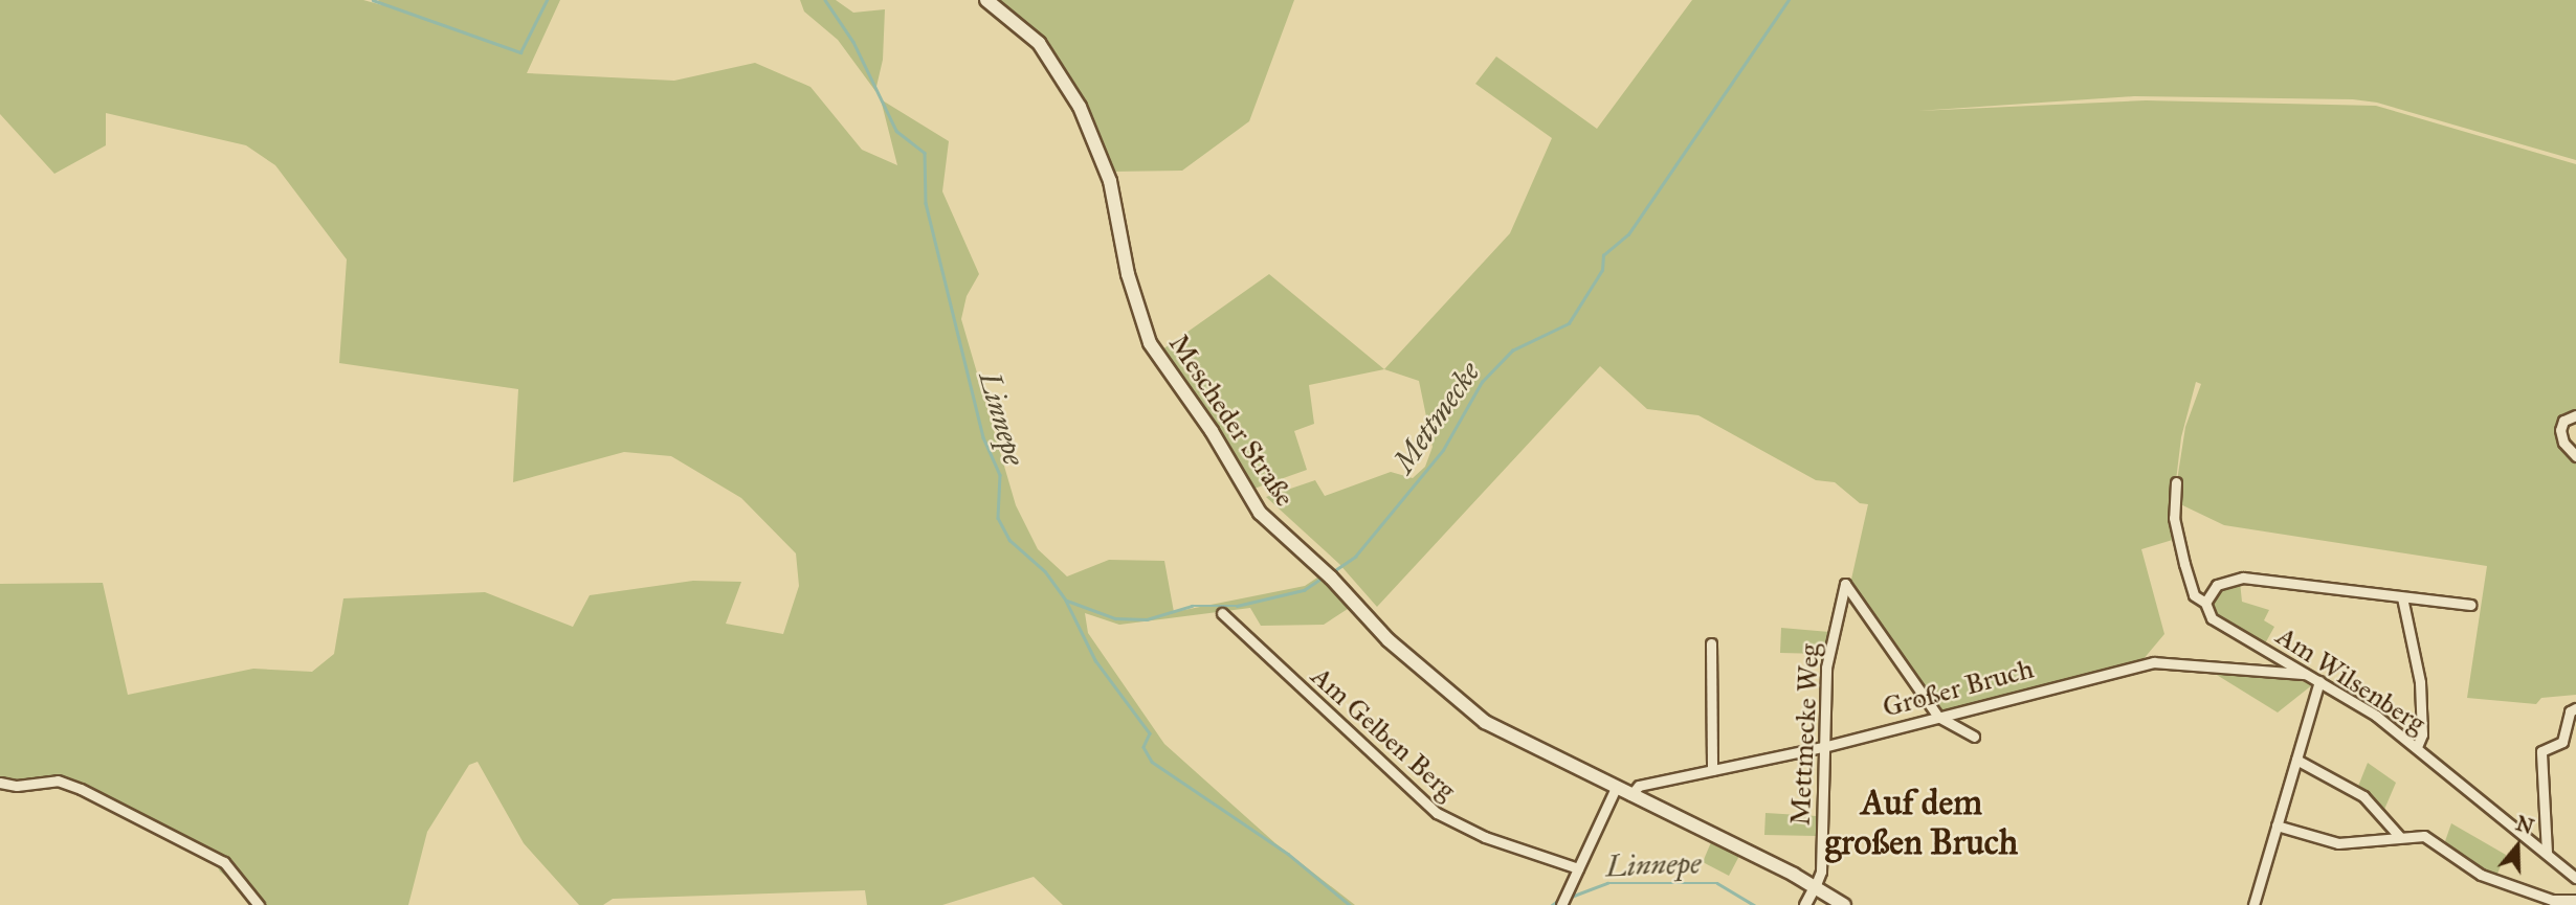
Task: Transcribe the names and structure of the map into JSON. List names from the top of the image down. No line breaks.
{"streets":{"main road":["Mescheder Straße"],"street":["Am Wilsenberg","Großer Bruch","Am Gelben Berg","Mettmecke Weg"]},"crossings":[["Mescheder Straße","Großer Bruch"],["Mescheder Straße","Mettmecke Weg"],["Am Wilsenberg","Großer Bruch"],["Großer Bruch","Mettmecke Weg"]],"districts":["Auf dem großen Bruch"],"water":["Mettmecke","Linnepe"],"north":"top"}
